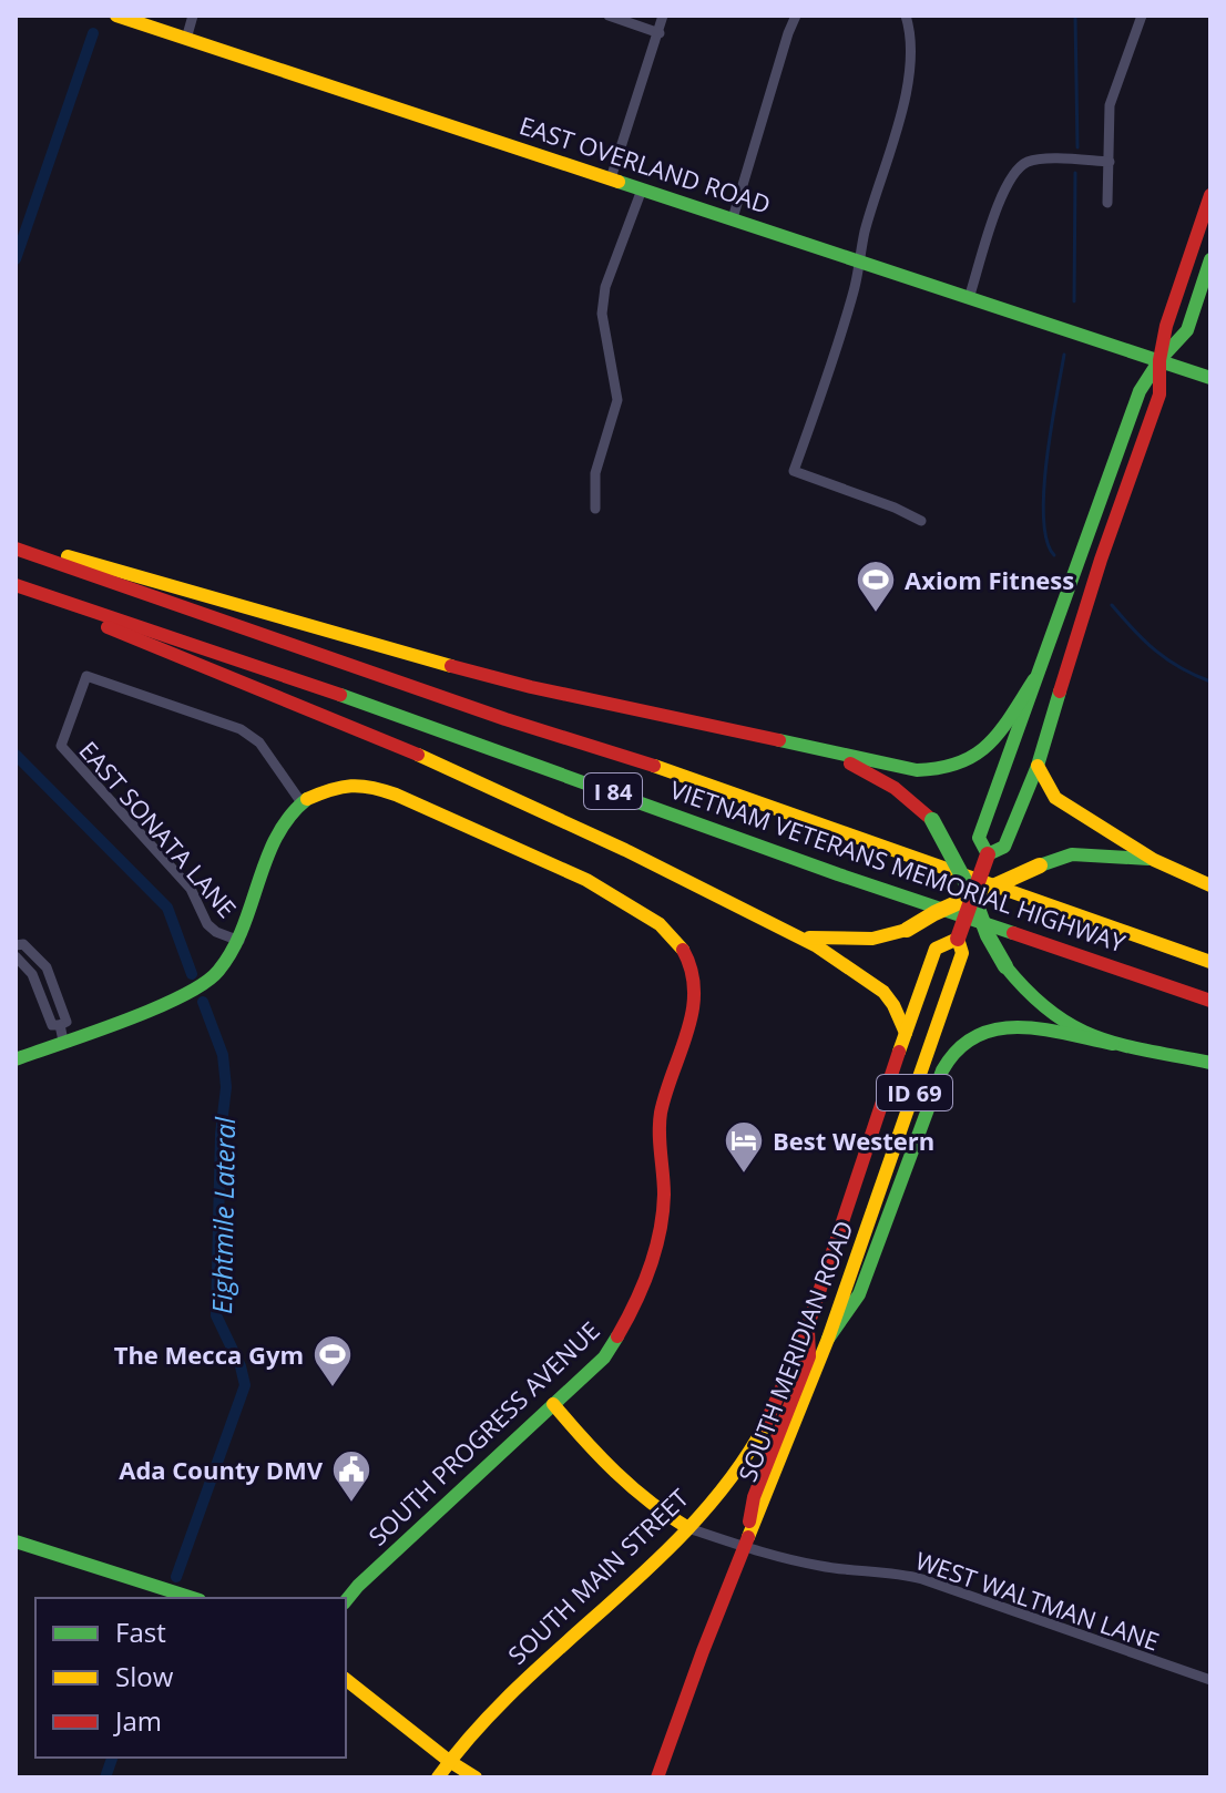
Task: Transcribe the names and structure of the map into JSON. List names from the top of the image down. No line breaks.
{"streets":{"main road":["EAST OVERLAND ROAD","I 84","VIETNAM VETERANS MEMORIAL HIGHWAY","ID 69","SOUTH MERIDIAN ROAD","SOUTH PROGRESS AVENUE","SOUTH MAIN STREET"],"street":["EAST SONATA LANE","WEST WALTMAN LANE"]},"crossings":[["EAST OVERLAND ROAD","SOUTH MERIDIAN ROAD"],["EAST SONATA LANE","SOUTH PROGRESS AVENUE"],["SOUTH MERIDIAN ROAD","SOUTH MAIN STREET"],["SOUTH MERIDIAN ROAD","WEST WALTMAN LANE"],["SOUTH MAIN STREET","WEST WALTMAN LANE"]],"water":["Eightmile Lateral"],"places":{"sports":["Axiom Fitness","The Mecca Gym"],"hotel":["Best Western"],"public building":["Ada County DMV"]},"legend":["Fast","Slow","Jam"]}
